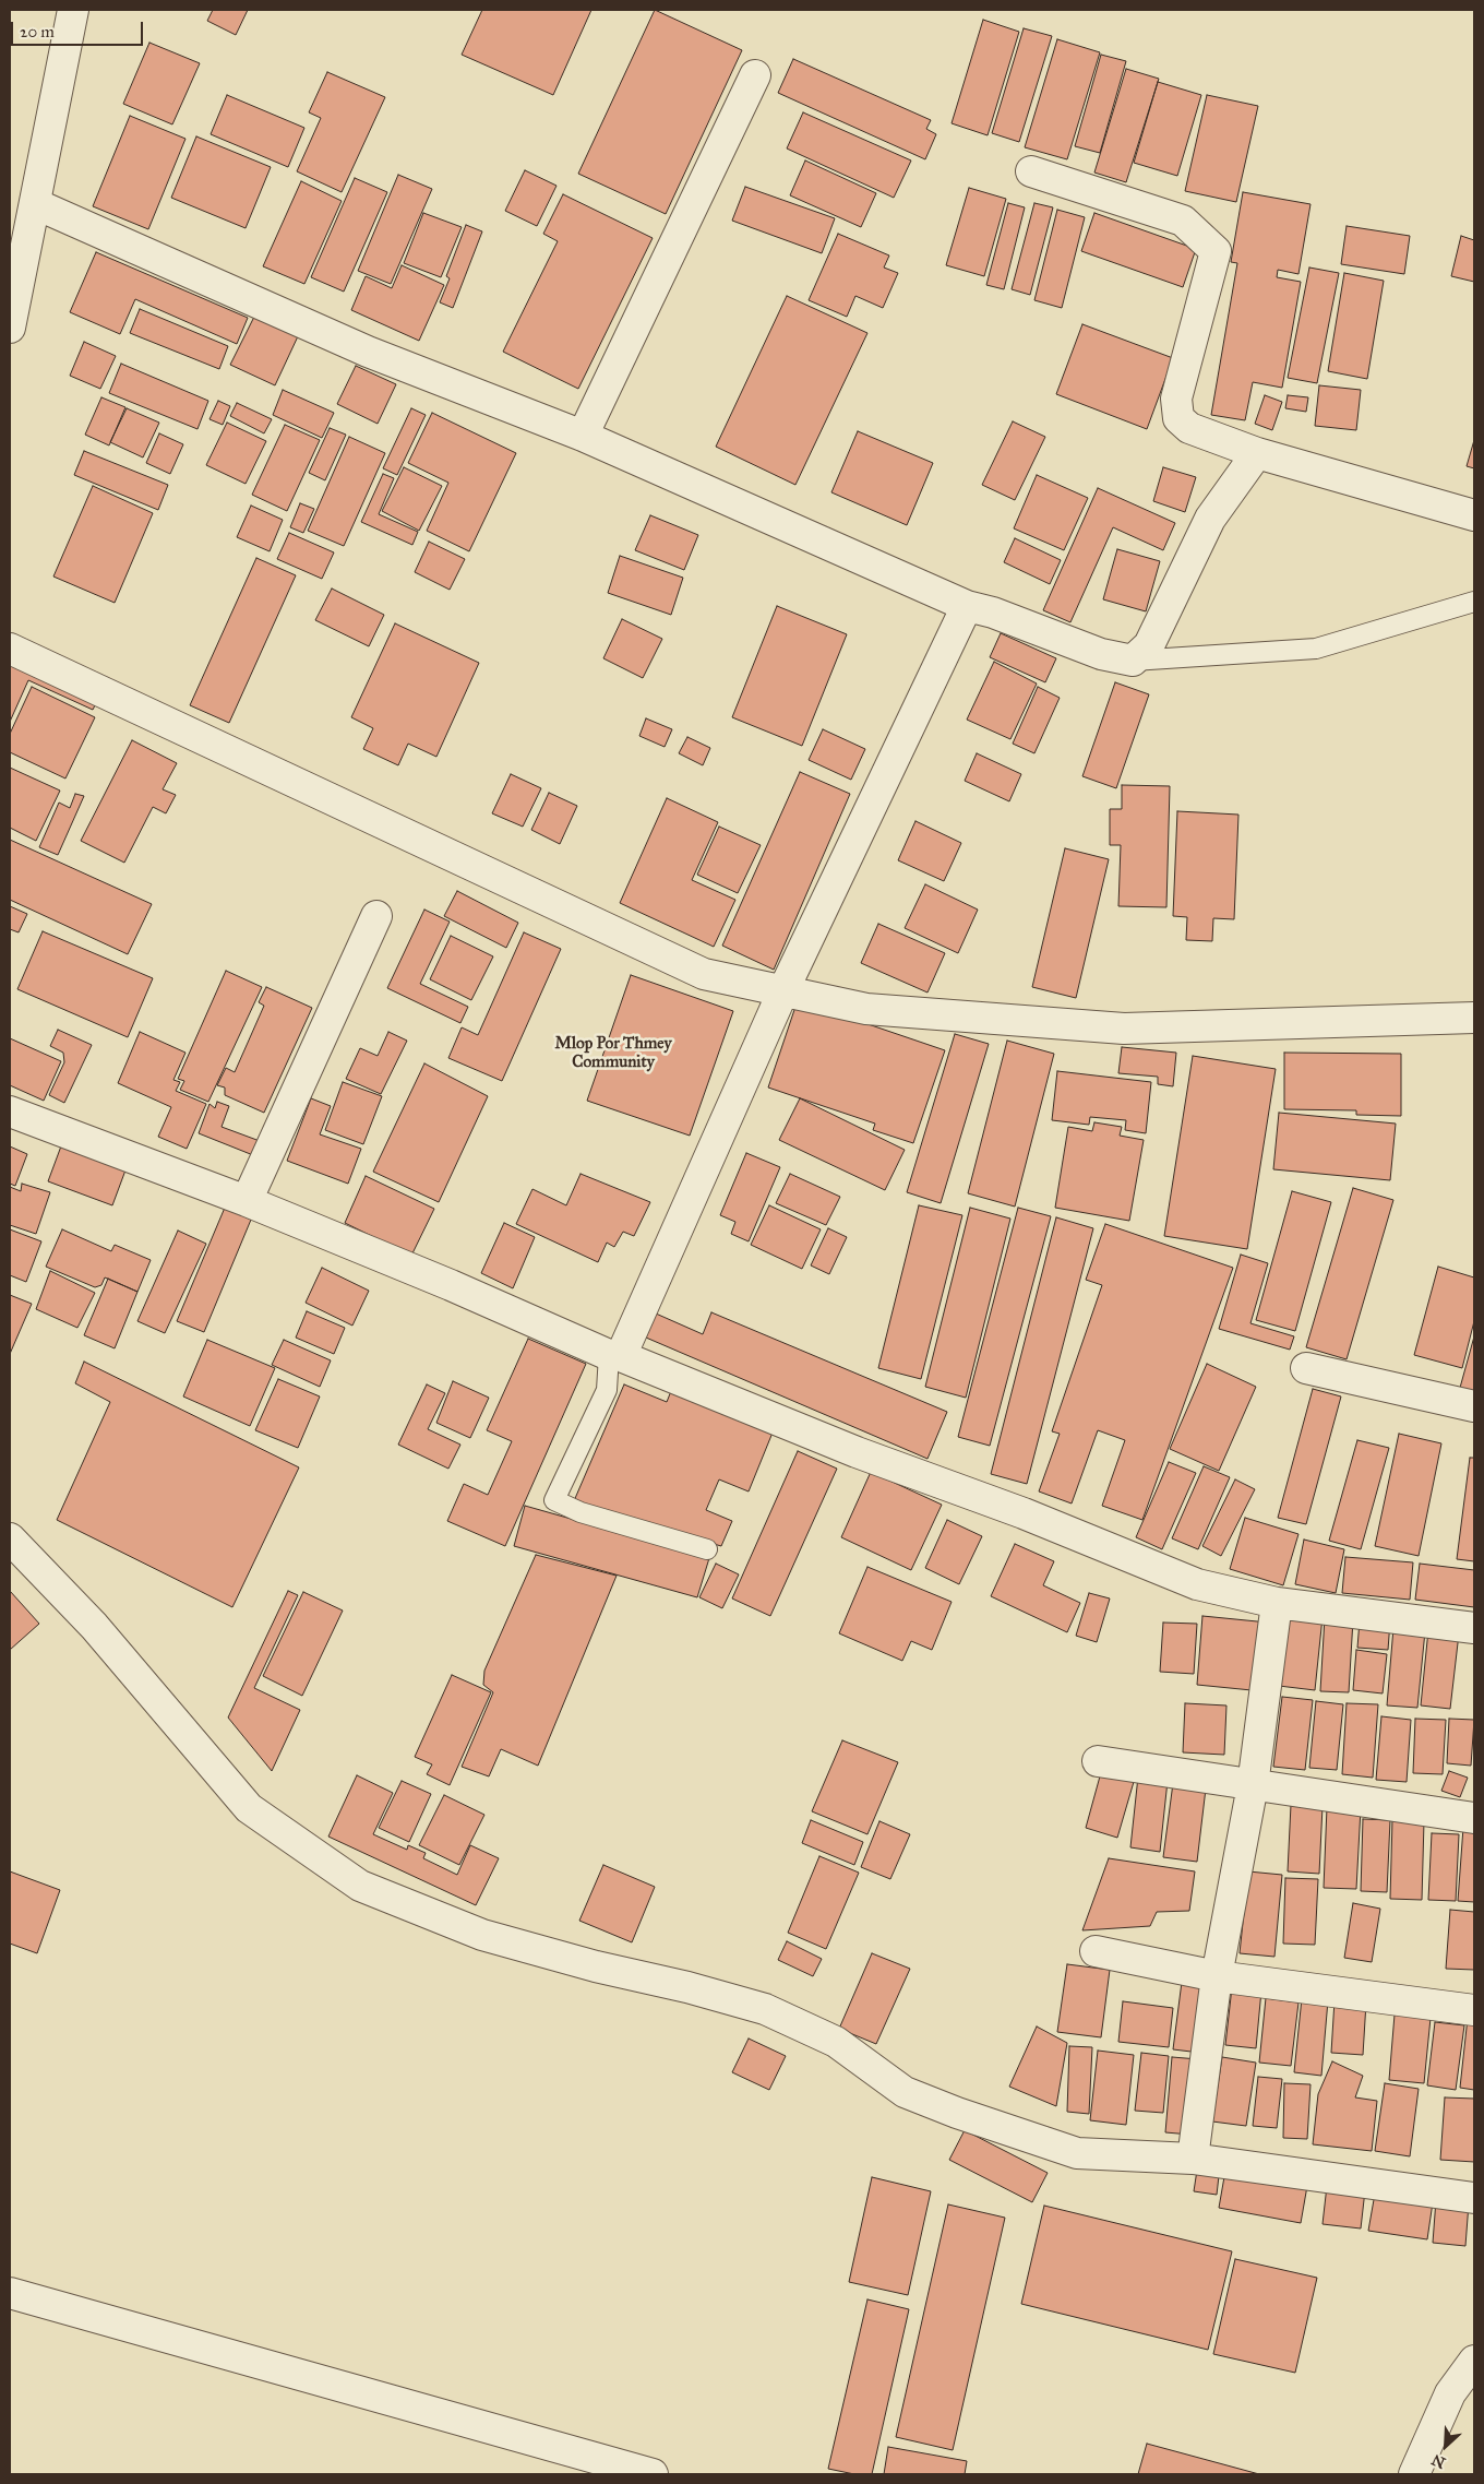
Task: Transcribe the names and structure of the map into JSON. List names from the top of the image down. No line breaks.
{"districts":["Mlop Por Thmey Community"],"scale_bar":"20 m","north":"bottom left"}
